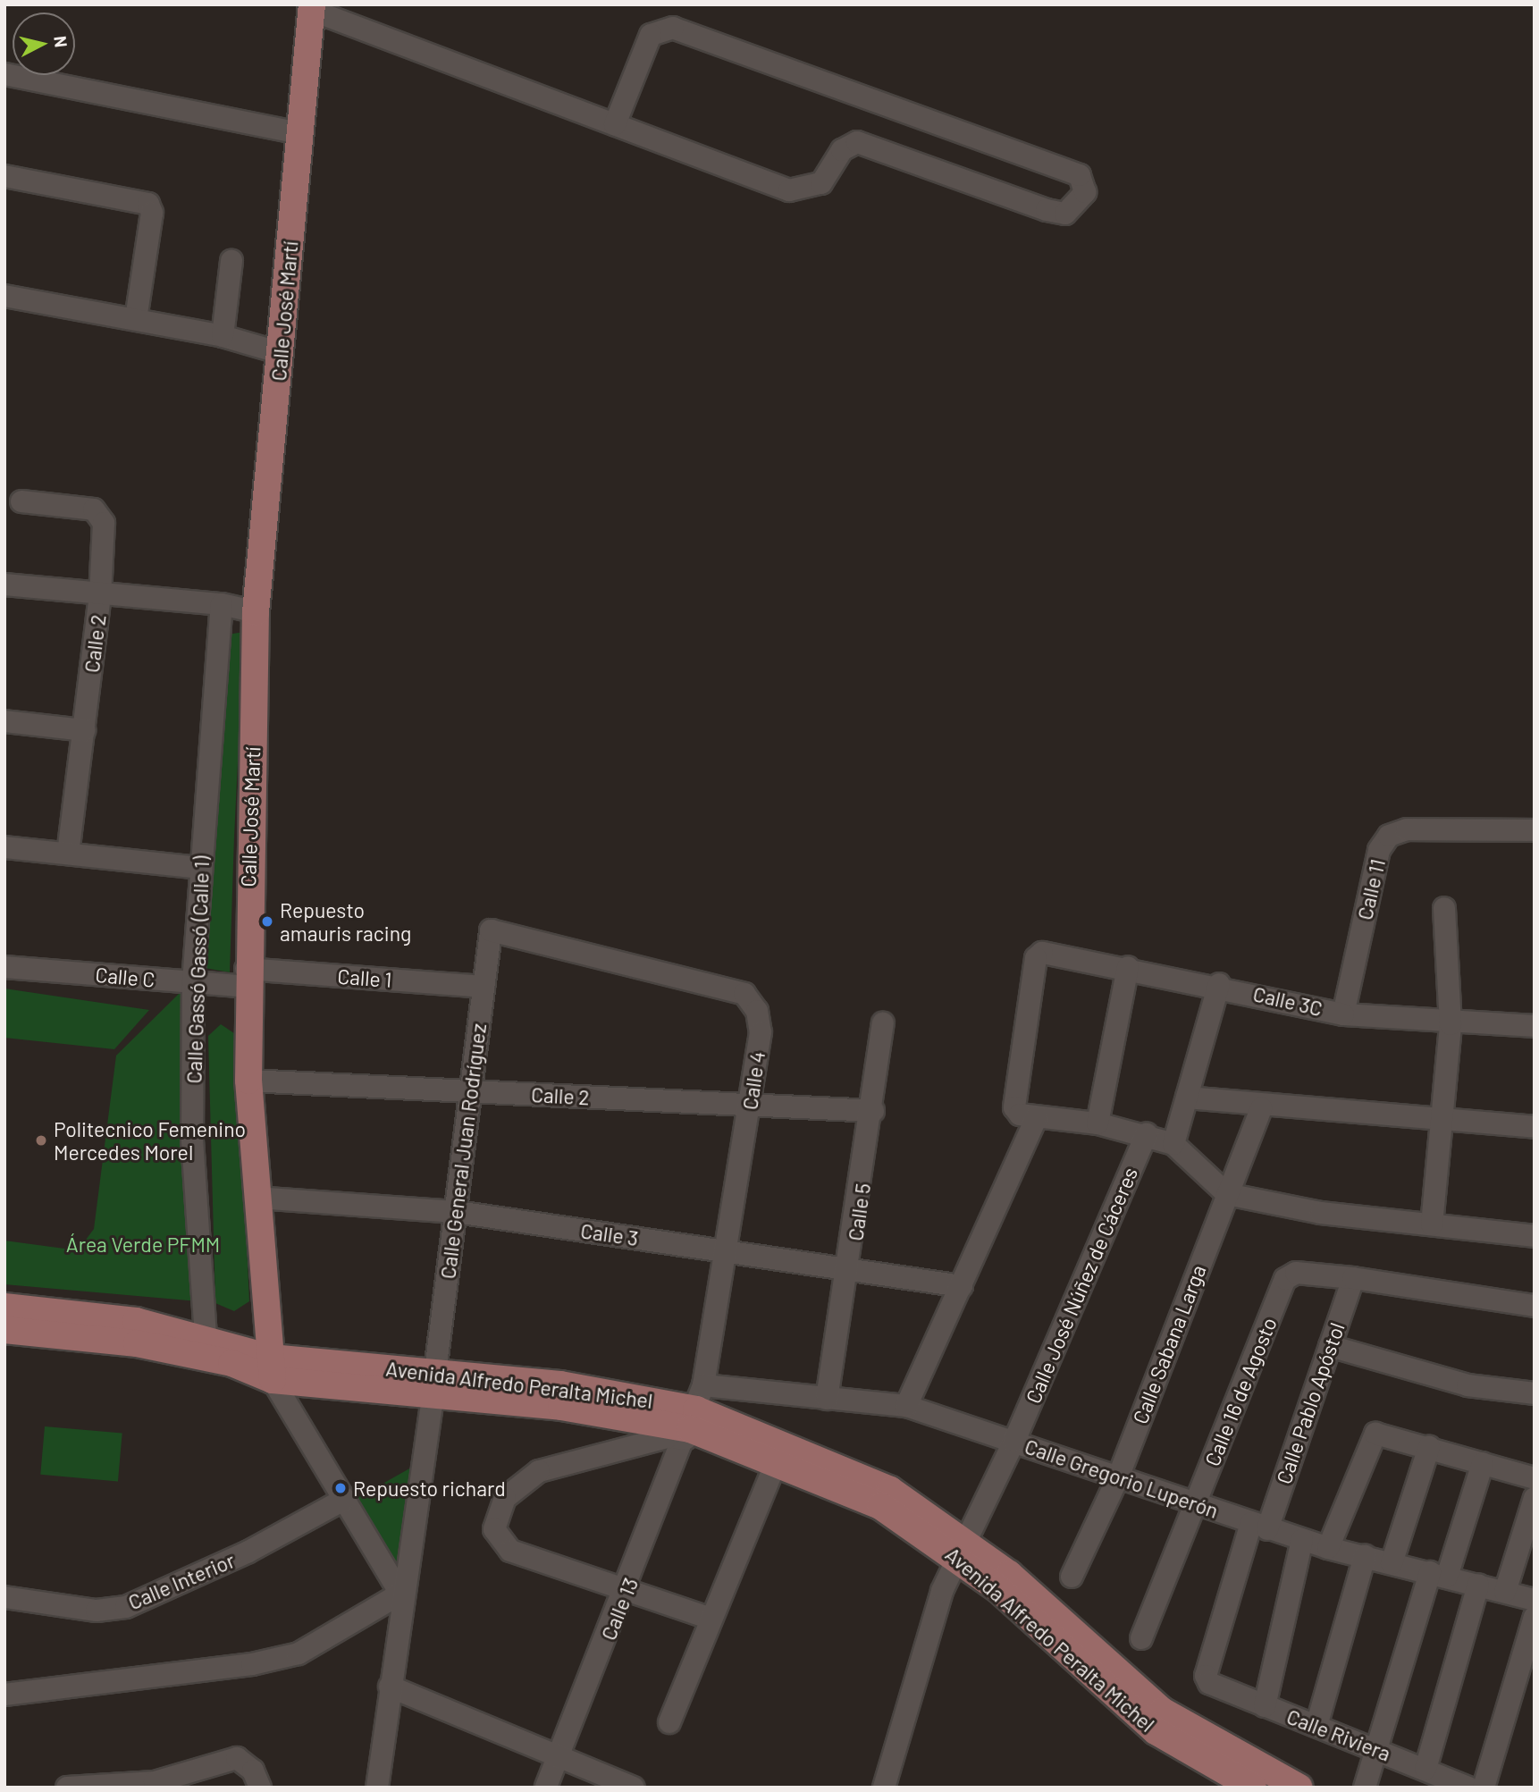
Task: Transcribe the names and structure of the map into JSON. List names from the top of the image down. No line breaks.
{"streets":{"main road":["Calle José Martí","Avenida Alfredo Peralta Michel"],"street":["Calle 2","Calle 11","Calle Gassó Gassó (Calle 1)","Calle C","Calle 1","Calle 3C","Calle 4","Calle General Juan Rodríguez","Calle 5","Calle 3","Calle José Núñez de Cáceres","Calle Sabana Larga","Calle 16 de Agosto","Calle Pablo Apóstol","Calle Gregorio Luperón","Calle Interior","Calle 13","Calle Riviera"]},"crossings":[["Calle José Martí","Calle 2"],["Calle José Martí","Calle C"],["Calle José Martí","Calle 1"],["Calle José Martí","Calle General Juan Rodríguez"],["Calle José Martí","Calle 3"],["Calle José Martí","Avenida Alfredo Peralta Michel"],["Calle José Martí","Calle Interior"],["Calle 2","Calle 4"],["Calle 2","Calle General Juan Rodríguez"],["Calle 2","Calle 5"],["Calle 11","Calle 3C"],["Calle Gassó Gassó (Calle 1)","Calle C"],["Calle Gassó Gassó (Calle 1)","Avenida Alfredo Peralta Michel"],["Calle C","Calle 1"],["Calle 1","Calle General Juan Rodríguez"],["Calle 4","Calle General Juan Rodríguez"],["Calle 4","Calle 3"],["Calle 4","Avenida Alfredo Peralta Michel"],["Calle 4","Calle Gregorio Luperón"],["Calle 4","Calle 13"],["Calle General Juan Rodríguez","Calle 3"],["Calle General Juan Rodríguez","Avenida Alfredo Peralta Michel"],["Calle 5","Calle 3"],["Calle 5","Calle Gregorio Luperón"],["Calle José Núñez de Cáceres","Avenida Alfredo Peralta Michel"],["Calle José Núñez de Cáceres","Calle Gregorio Luperón"],["Calle Sabana Larga","Calle Gregorio Luperón"],["Avenida Alfredo Peralta Michel","Calle Gregorio Luperón"],["Avenida Alfredo Peralta Michel","Calle 13"],["Calle 16 de Agosto","Calle Pablo Apóstol"],["Calle 16 de Agosto","Calle Gregorio Luperón"],["Calle Pablo Apóstol","Calle Gregorio Luperón"],["Calle Pablo Apóstol","Calle Riviera"],["Calle Gregorio Luperón","Calle 13"]],"parks":["Área Verde PFMM"],"places":["Repuesto amauris racing","Politecnico Femenino Mercedes Morel","Repuesto richard"],"north":"right"}
